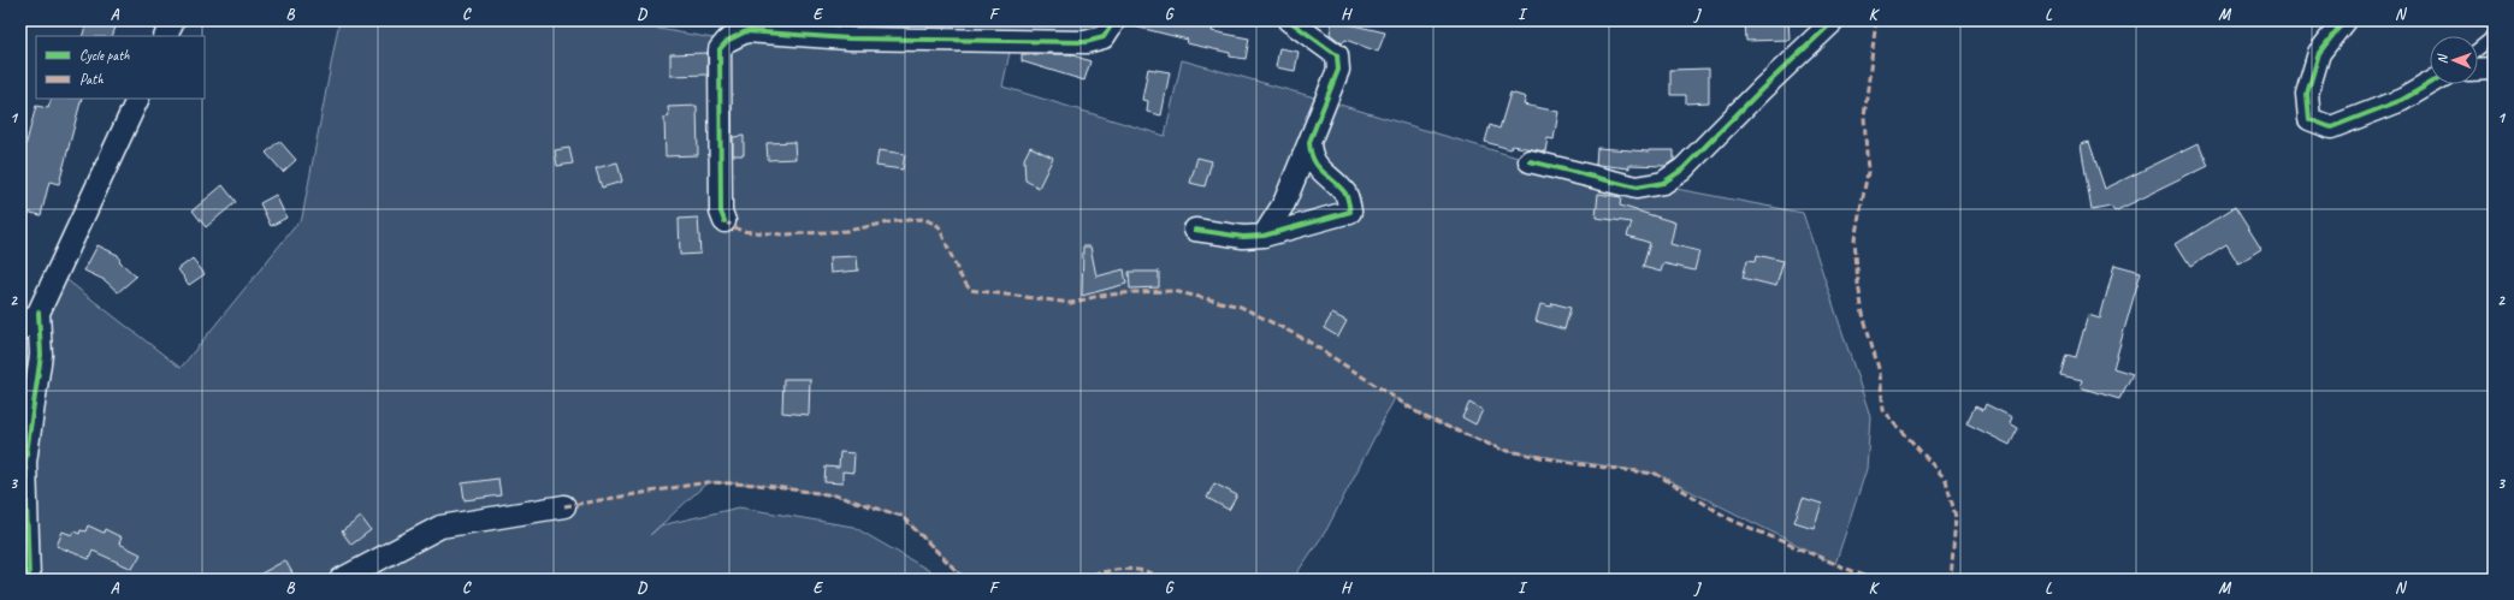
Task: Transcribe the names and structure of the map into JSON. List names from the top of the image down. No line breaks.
{"legend":["Cycle path","Path"],"north":"left","grid":{"columns":["A","B","C","D","E","F","G","H","I","J","K","L","M","N"],"rows":["1","2","3"]}}
